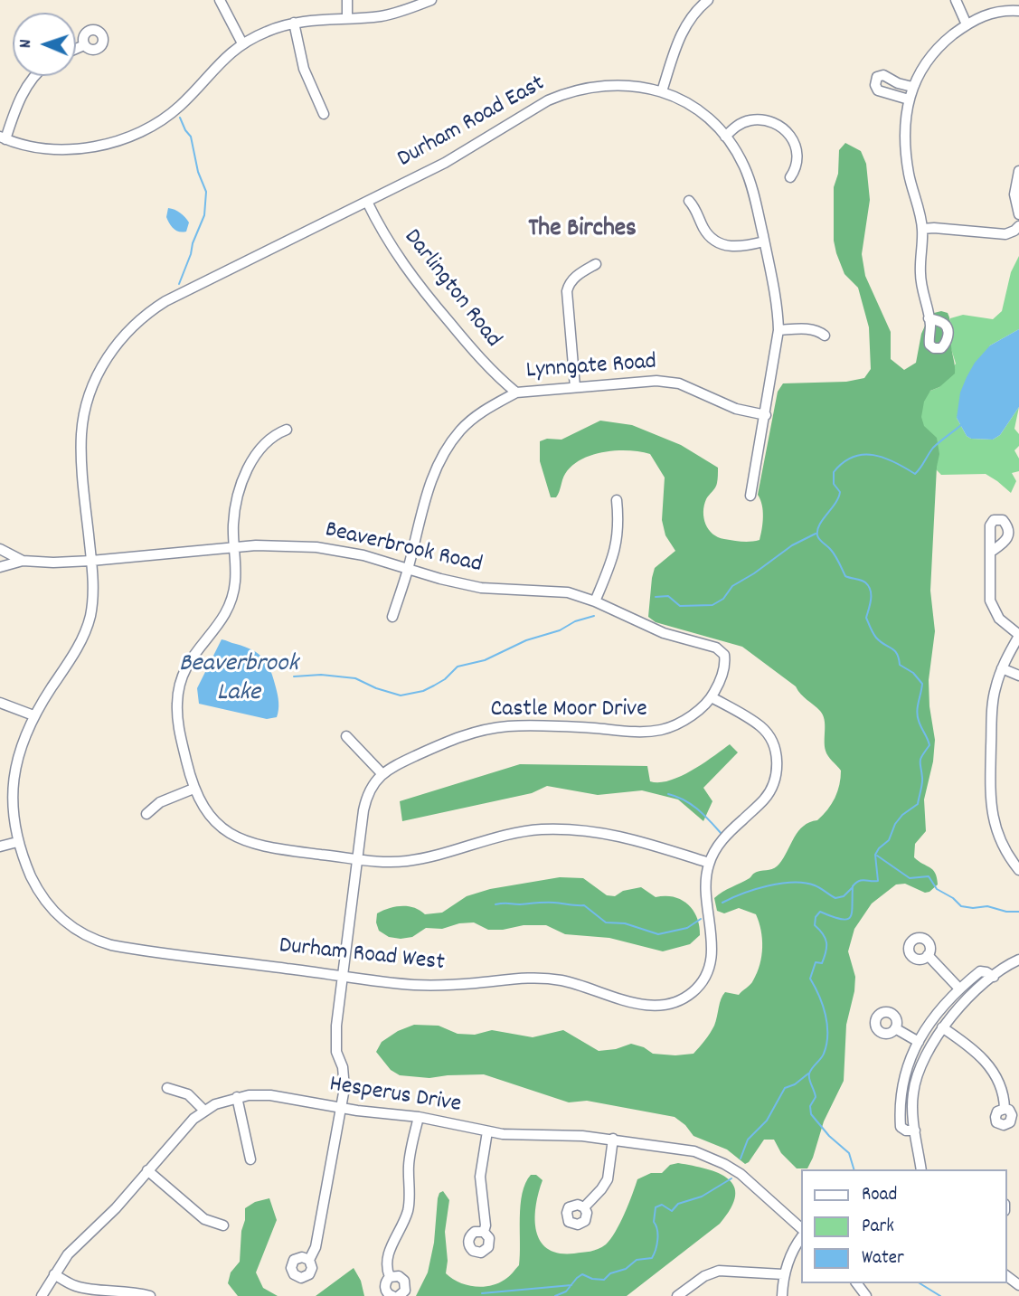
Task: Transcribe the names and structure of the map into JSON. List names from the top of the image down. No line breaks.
{"streets":{"street":["Durham Road East","Darlington Road","Lynngate Road","Beaverbrook Road","Castle Moor Drive","Durham Road West","Hesperus Drive"]},"crossings":[["Durham Road East","Darlington Road"],["Durham Road East","Lynngate Road"],["Durham Road East","Beaverbrook Road"],["Durham Road East","Durham Road West"],["Darlington Road","Lynngate Road"],["Lynngate Road","Beaverbrook Road"],["Beaverbrook Road","Castle Moor Drive"],["Beaverbrook Road","Durham Road West"],["Castle Moor Drive","Durham Road West"]],"districts":["The Birches"],"water":["Beaverbrook Lake"],"legend":["Road","Park","Water"],"north":"left"}
